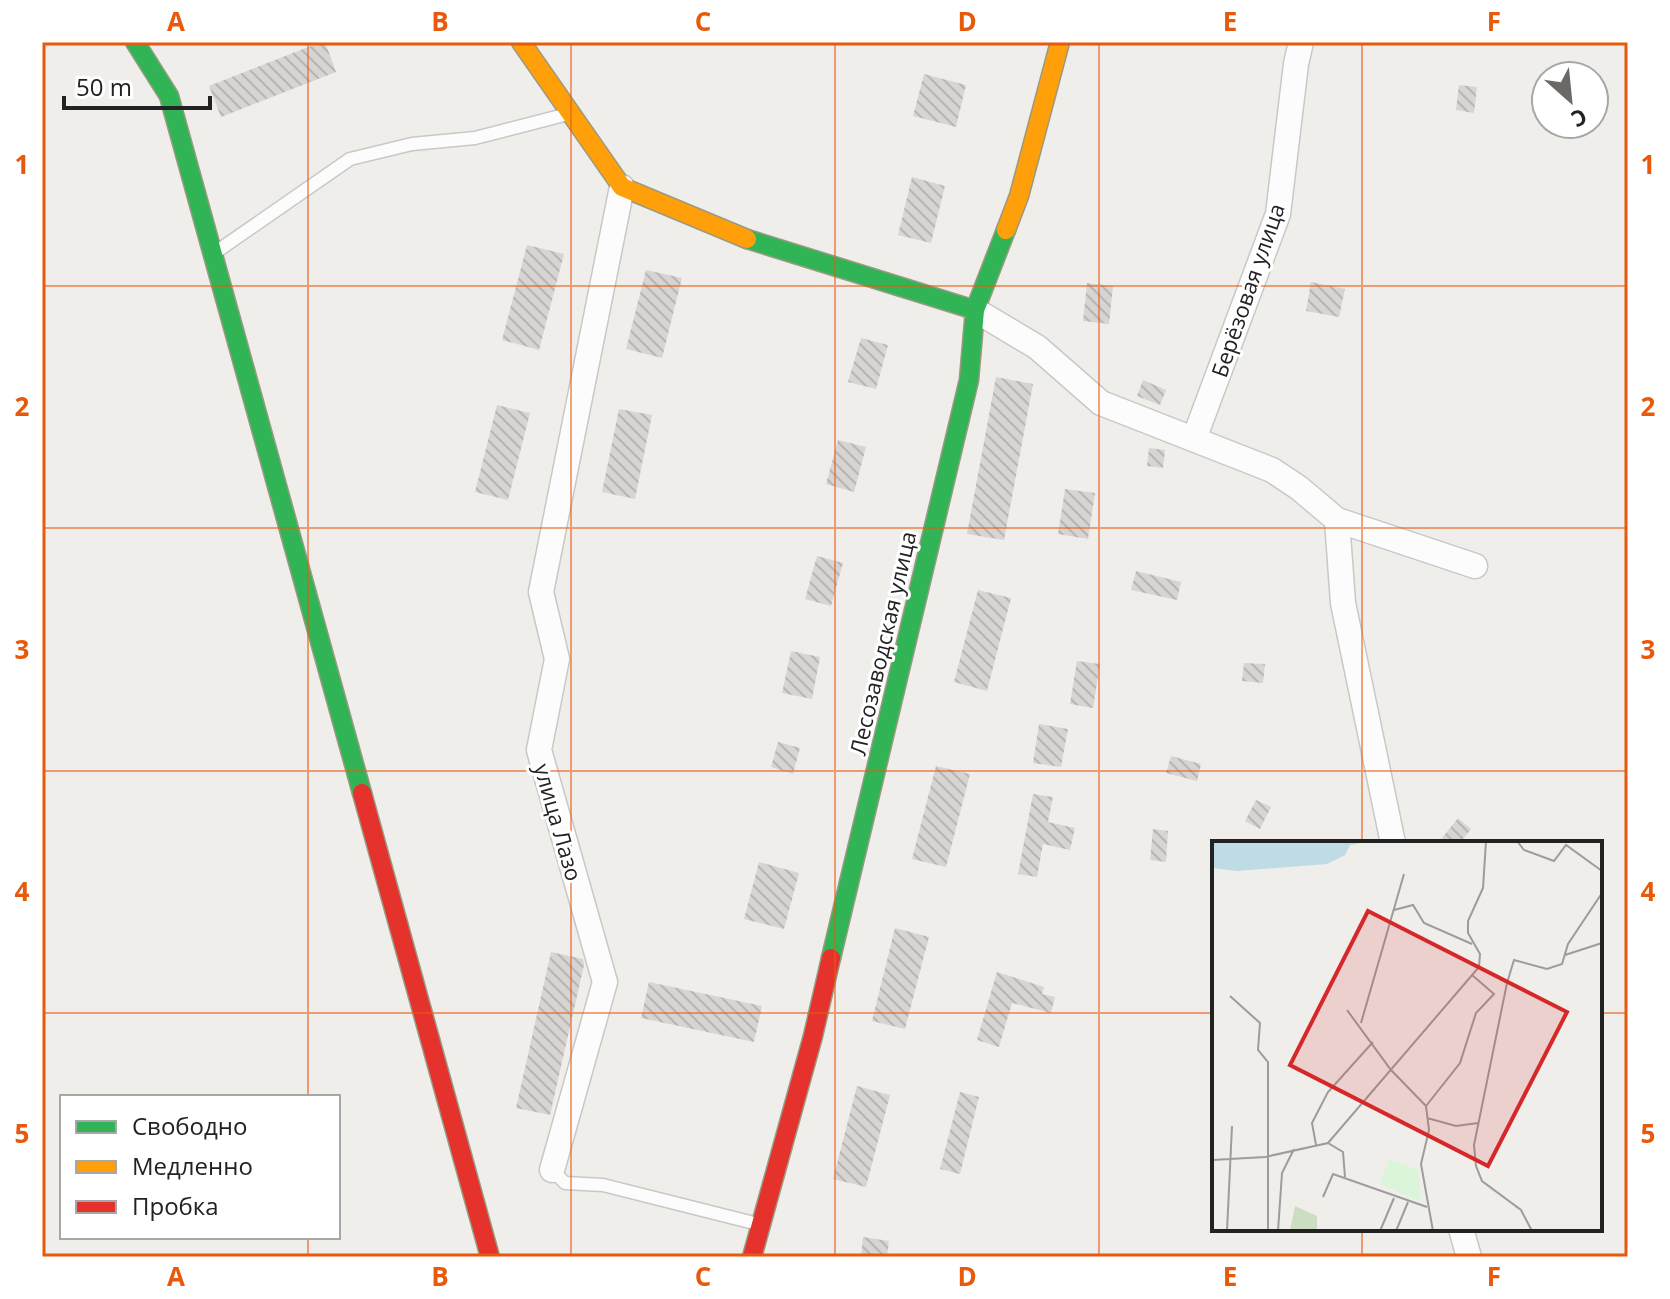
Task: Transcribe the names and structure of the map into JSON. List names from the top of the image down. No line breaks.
{"streets":{"street":["Берёзовая улица","Лесозаводская улица","улица Лазо"]},"legend":["Свободно","Медленно","Пробка"],"scale_bar":"50 m","north":"bottom right","grid":{"columns":["A","B","C","D","E","F"],"rows":["1","2","3","4","5"]}}
